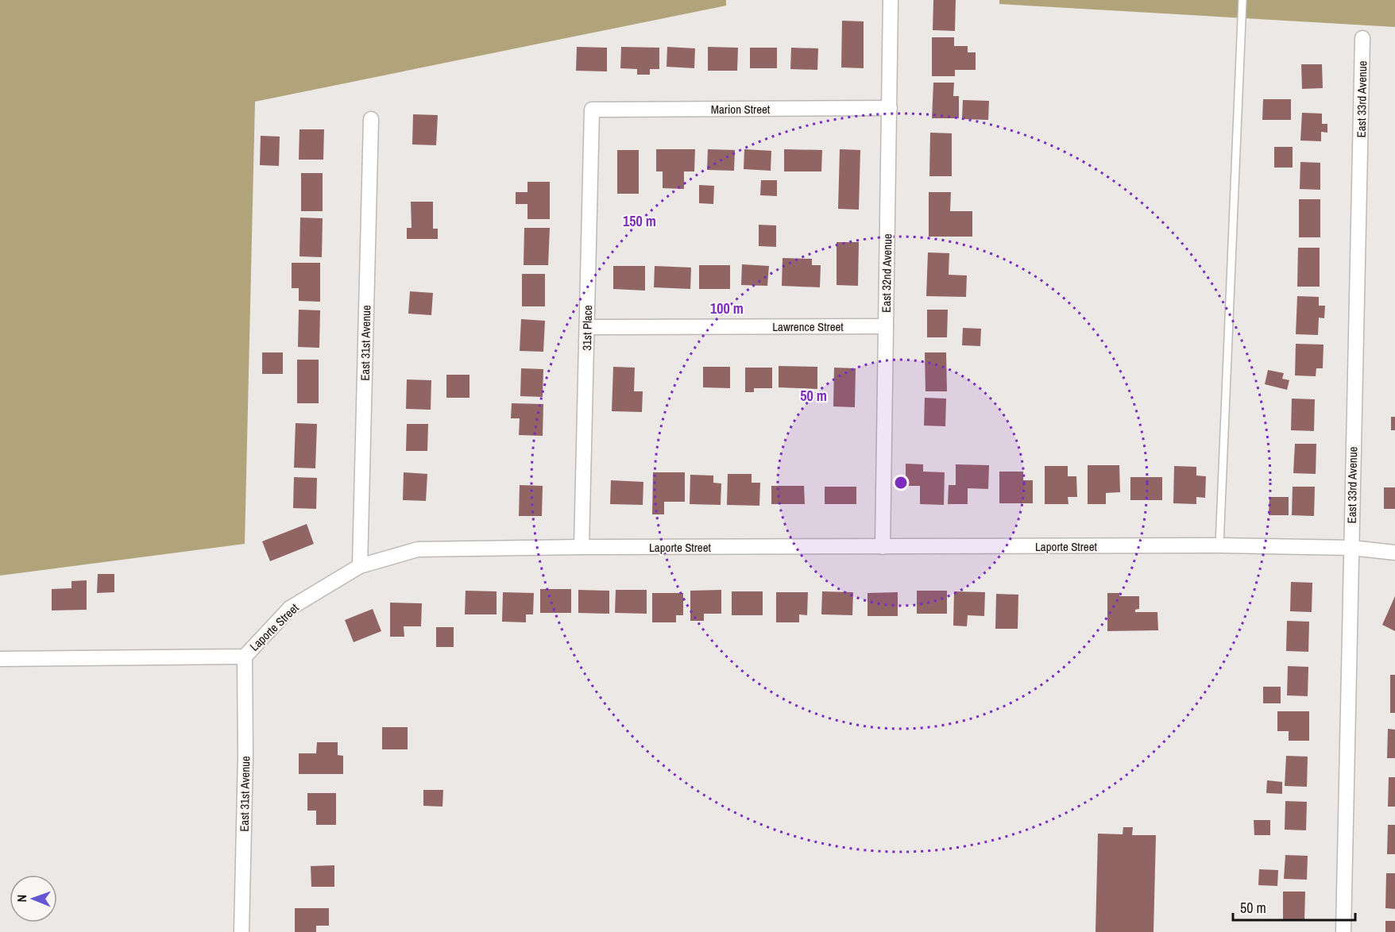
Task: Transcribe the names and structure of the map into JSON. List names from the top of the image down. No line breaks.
{"streets":{"street":["East 33rd Avenue","Marion Street","East 32nd Avenue","Lawrence Street","31st Place","East 31st Avenue","Laporte Street"]},"crossings":[["East 33rd Avenue","Laporte Street"],["Marion Street","East 32nd Avenue"],["Marion Street","31st Place"],["East 32nd Avenue","Lawrence Street"],["East 32nd Avenue","Laporte Street"],["Lawrence Street","31st Place"],["31st Place","Laporte Street"],["East 31st Avenue","Laporte Street"]],"scale_bar":"50 m","north":"left","rings":["150 m","100 m","50 m"]}
